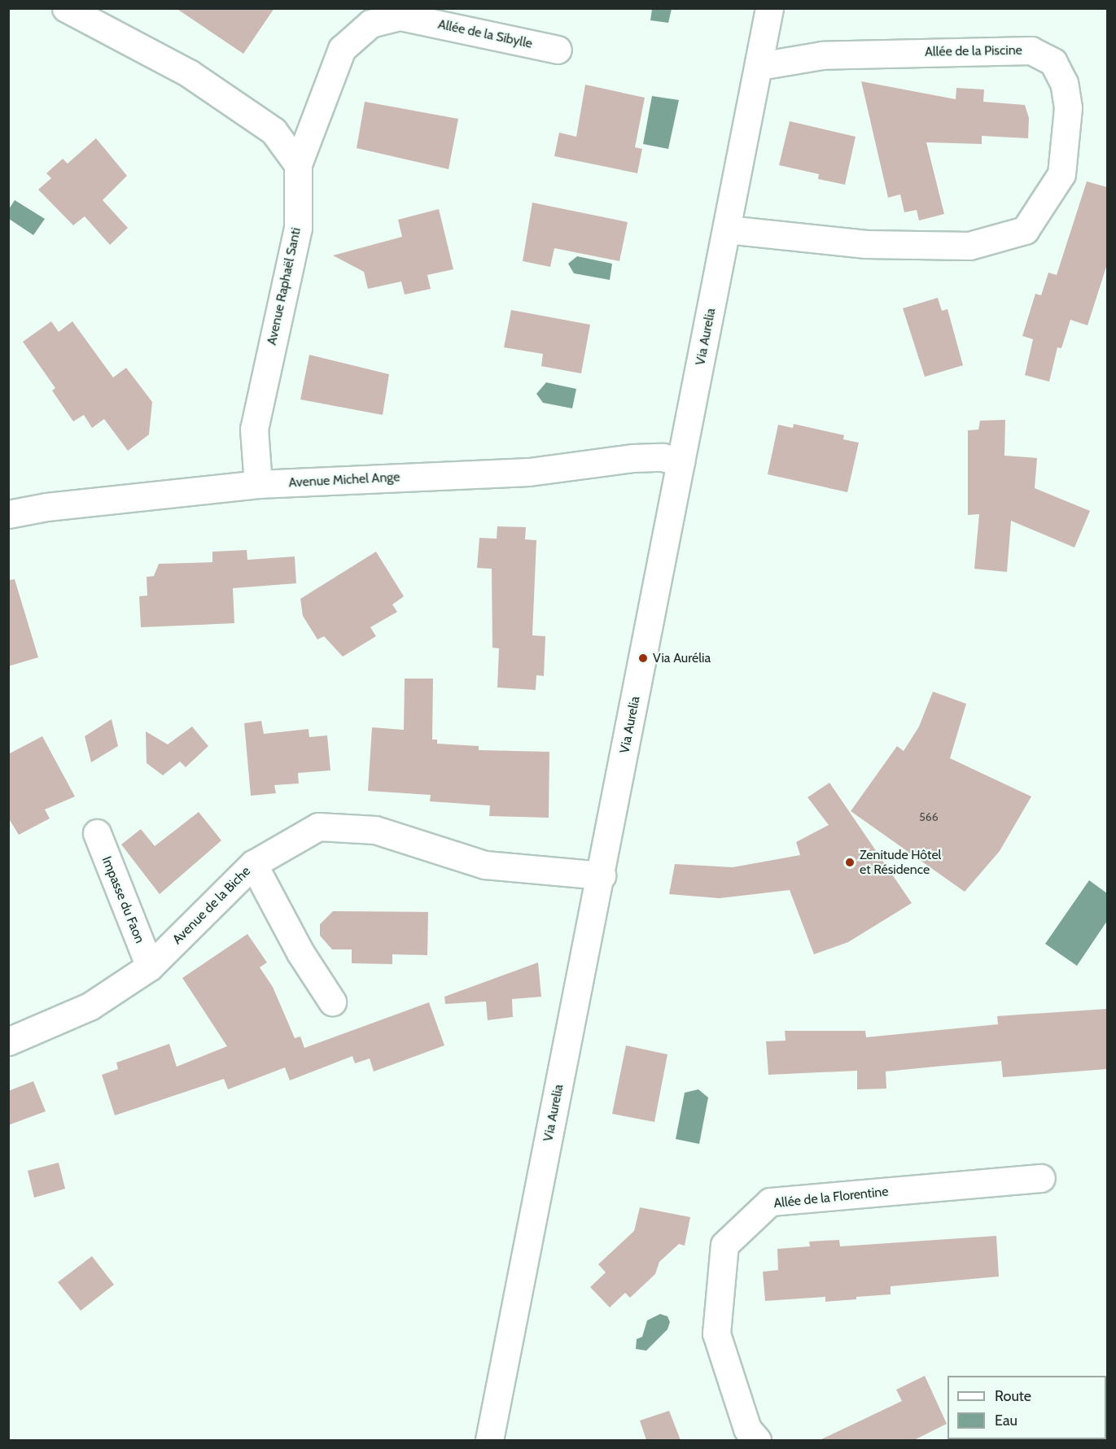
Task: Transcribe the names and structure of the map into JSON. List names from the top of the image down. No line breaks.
{"streets":{"street":["Allée de la Sibylle","Allée de la Piscine","Avenue Raphaël Santi","Via Aurelia","Avenue Michel Ange","Impasse du Faon","Avenue de la Biche","Allée de la Florentine"]},"crossings":[["Allée de la Sibylle","Avenue Raphaël Santi"],["Allée de la Piscine","Via Aurelia"],["Avenue Raphaël Santi","Avenue Michel Ange"],["Via Aurelia","Avenue Michel Ange"],["Via Aurelia","Avenue de la Biche"],["Impasse du Faon","Avenue de la Biche"]],"places":["Via Aurélia","Zenitude Hôtel et Résidence"],"house_numbers":["566"],"legend":["Route","Eau"]}
